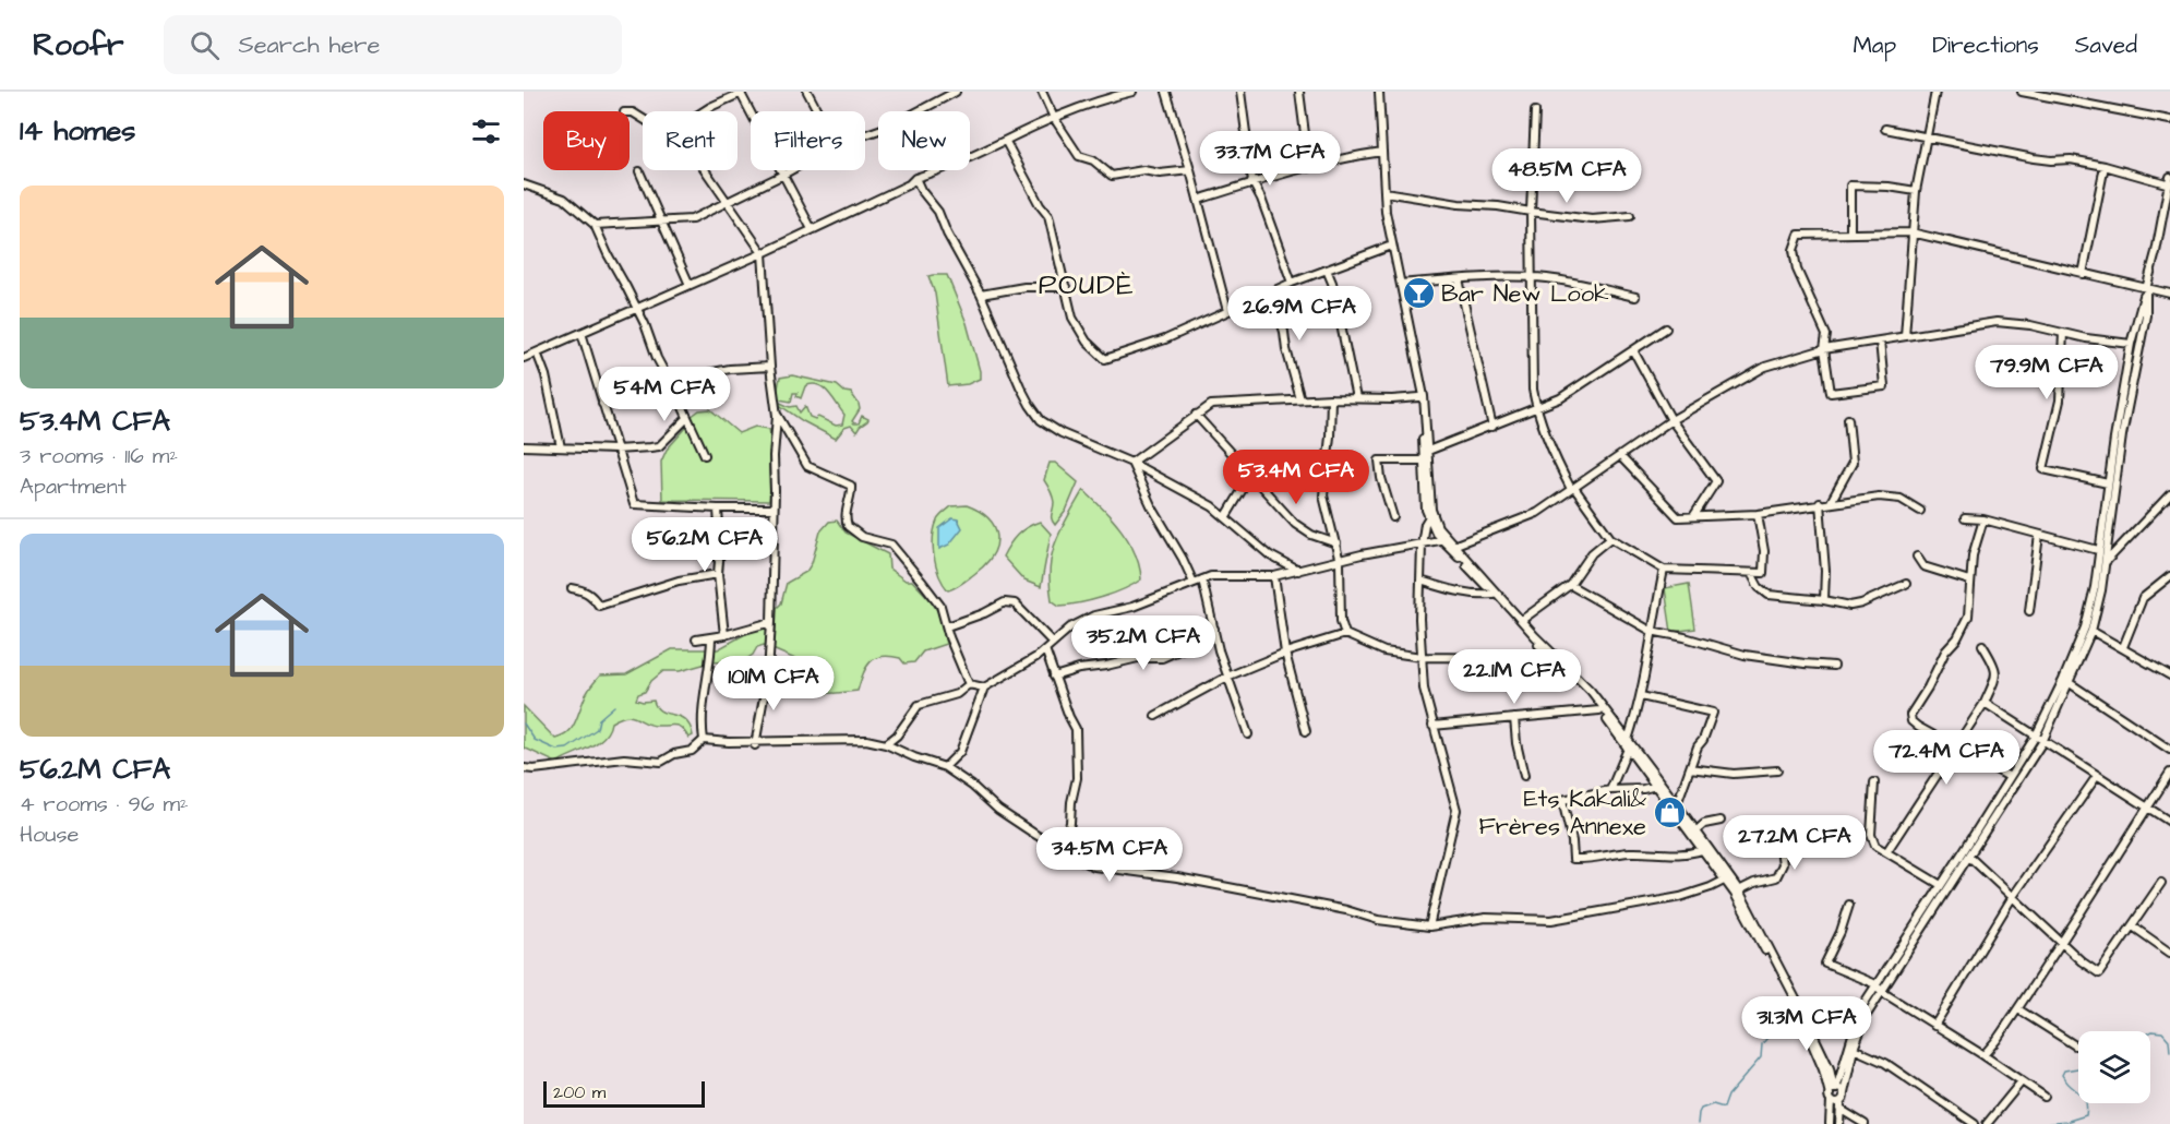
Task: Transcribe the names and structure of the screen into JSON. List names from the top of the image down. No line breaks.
{"districts":["POUDÈ"],"places":{"bar":["Bar New Look"],"shop":["Ets Kakali& Frères Annexe"]},"scale_bar":"200 m","page":{"header":"Roofr","search":"Search here","nav":["Map","Directions","Saved"],"heading":"14 homes","chip":["Buy","Rent","Filters","New"],"price":["33.7M CFA","48.5M CFA","26.9M CFA","79.9M CFA","54M CFA","53.4M CFA","56.2M CFA","35.2M CFA","22.1M CFA","101M CFA","72.4M CFA","27.2M CFA","34.5M CFA","31.3M CFA"],"list":[{"name":"53.4M CFA","note":"3 rooms · 116 m² · Apartment"},{"name":"56.2M CFA","note":"4 rooms · 96 m² · House"}],"scale":"200 m"}}
